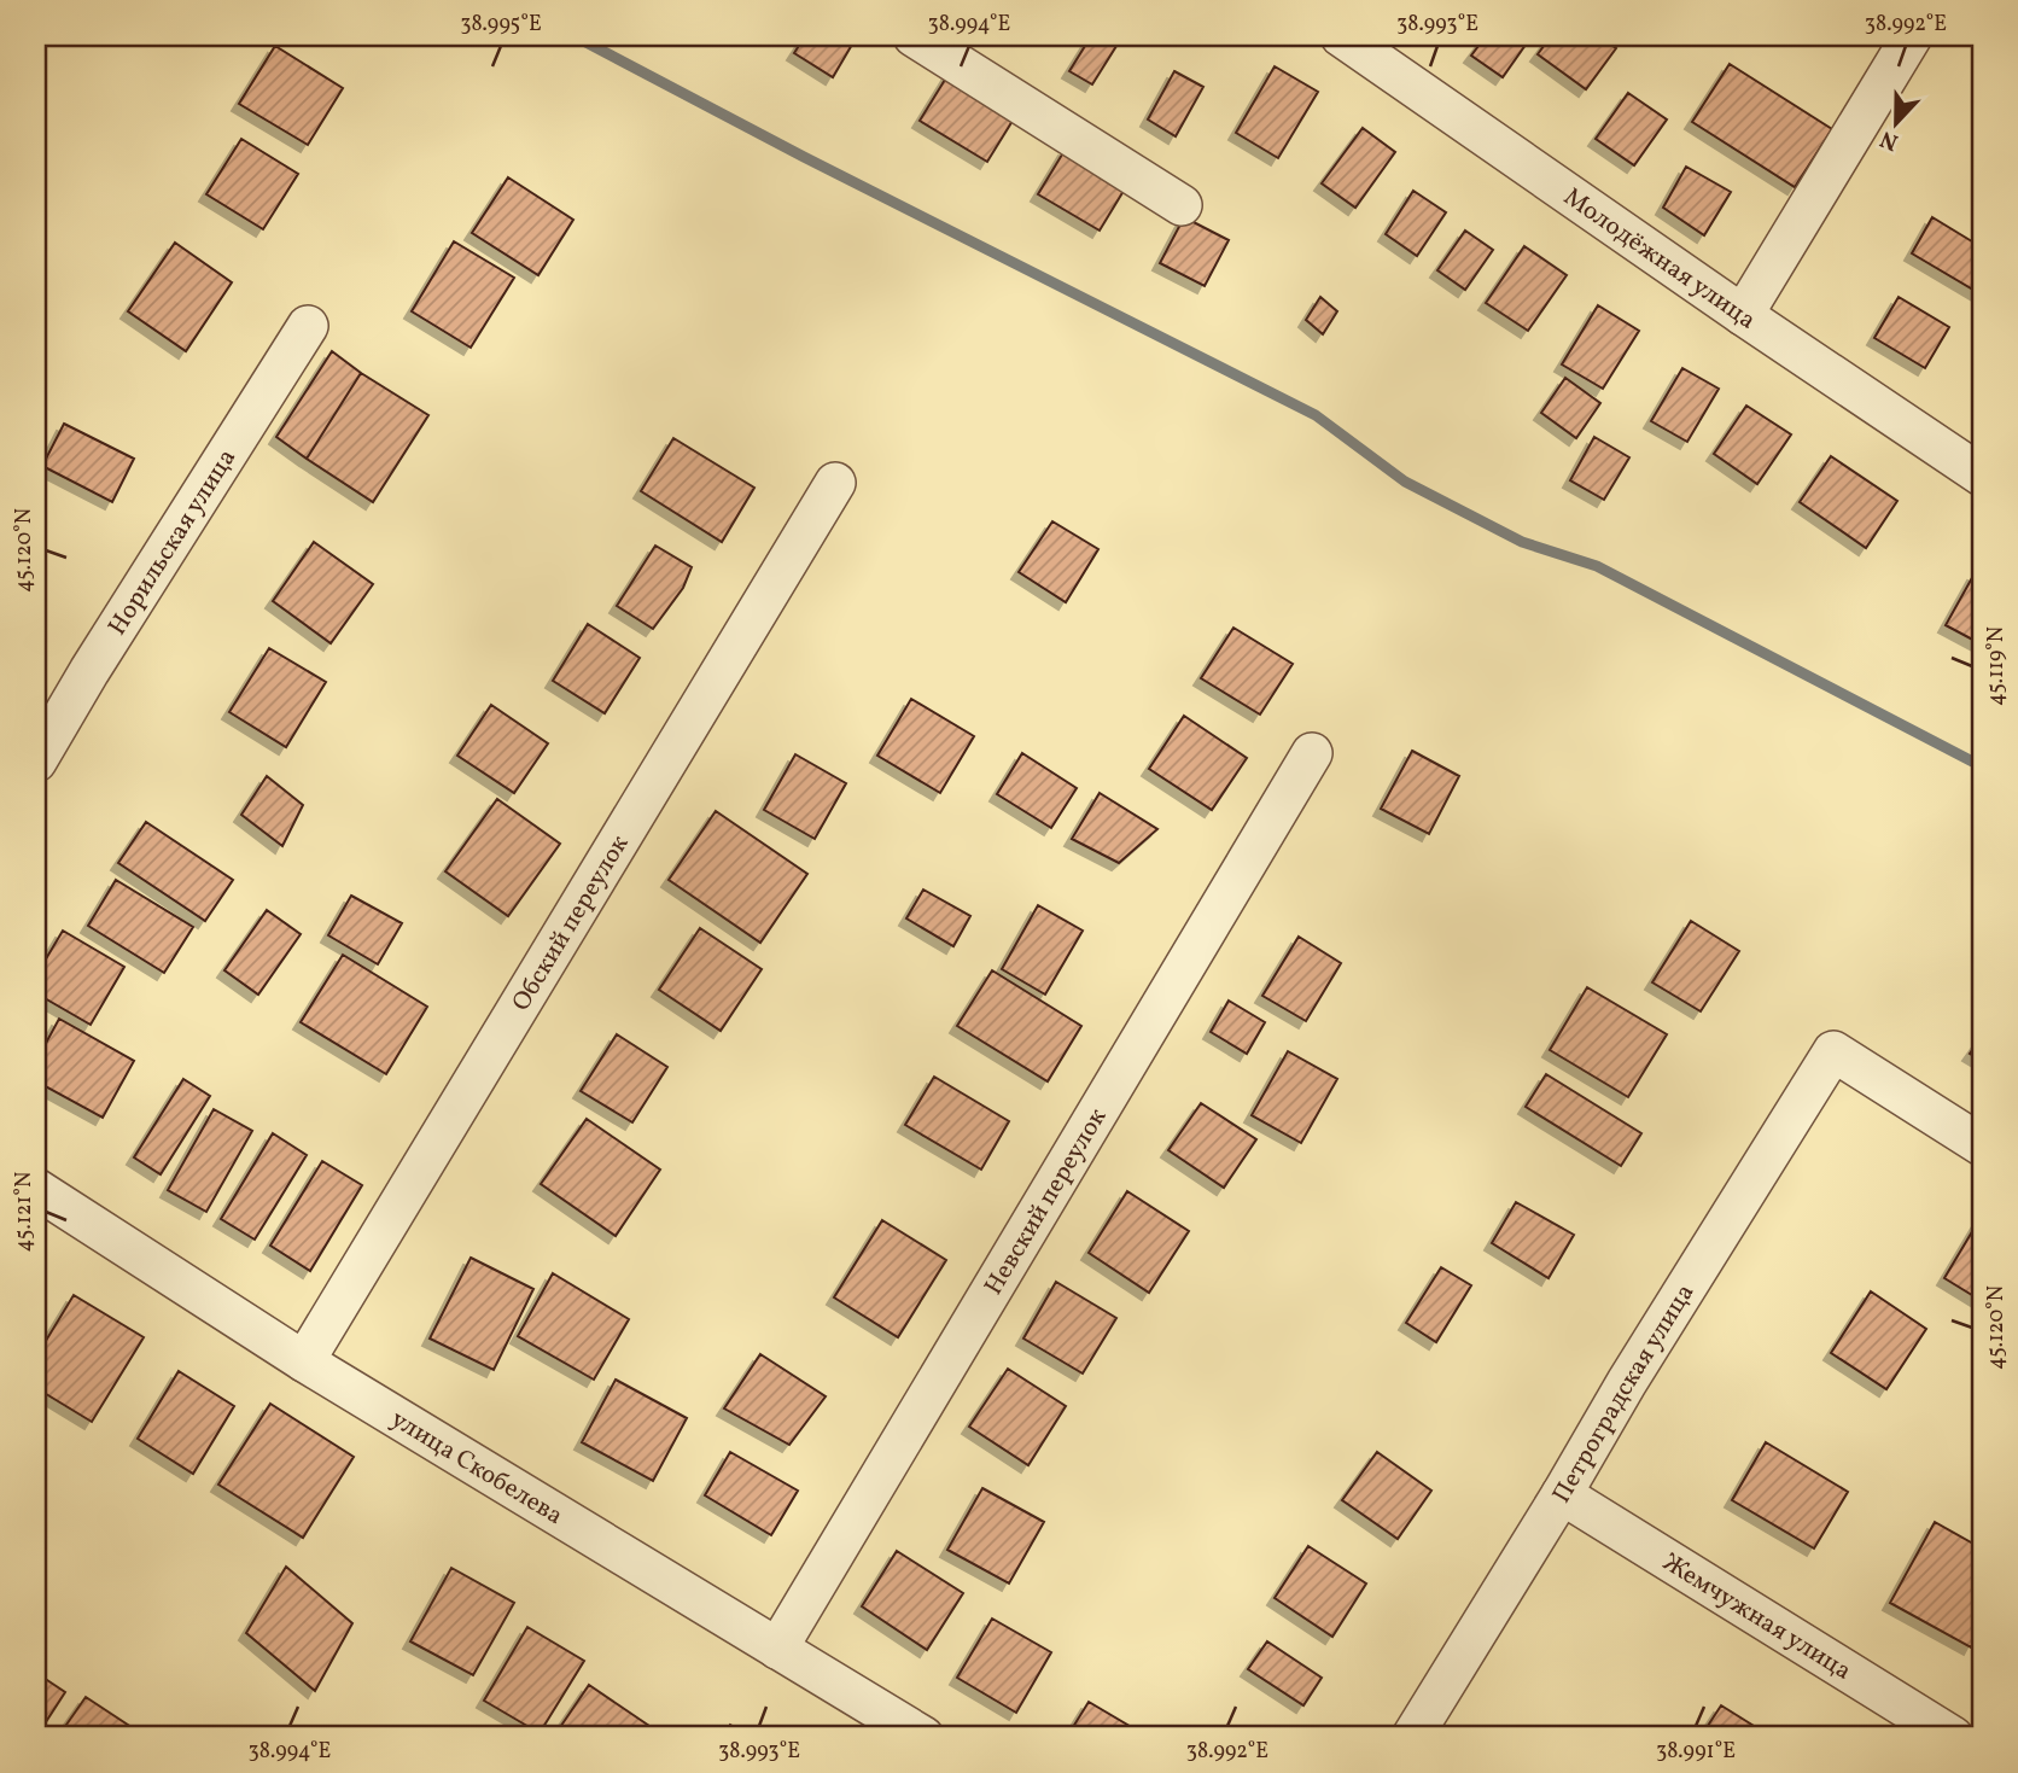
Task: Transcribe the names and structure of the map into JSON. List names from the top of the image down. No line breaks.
{"streets":{"street":["Молодёжная улица","Норильская улица","Обский переулок","Невский переулок","Петроградская улица","улица Скобелева","Жемчужная улица"]},"crossings":[["Обский переулок","улица Скобелева"],["Невский переулок","улица Скобелева"],["Петроградская улица","Жемчужная улица"]],"north":"bottom","coordinates":["38.995°E","38.994°E","38.993°E","38.992°E","45.120°N","45.119°N","45.121°N","38.991°E"]}
